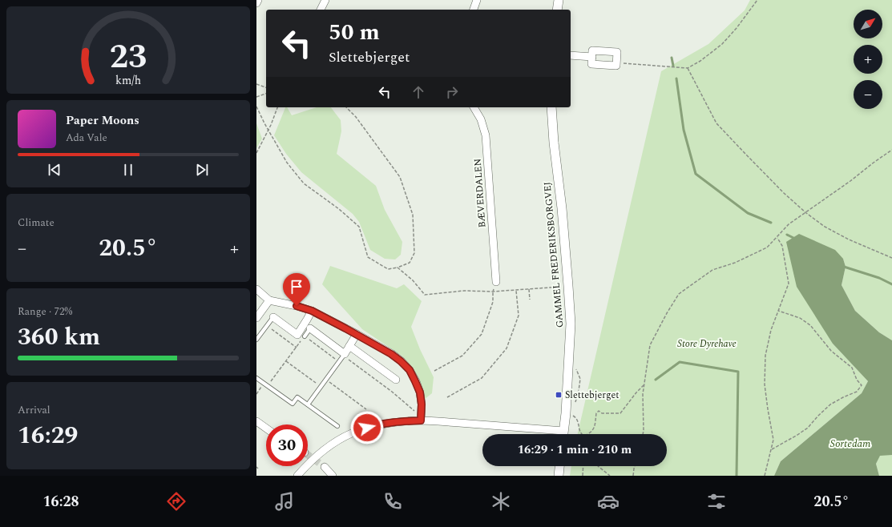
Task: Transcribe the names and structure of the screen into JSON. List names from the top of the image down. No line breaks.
{"streets":{"street":["BÆVERDALEN","GAMMEL FREDERIKSBORGVEJ"]},"water":["Sortedam"],"parks":["Store Dyrehave"],"places":{"transit":["Slettebjerget"]},"north":"top right","page":{"map_buttons":["+","−"],"turn":["50 m","Slettebjerget"],"song":["Paper Moons","Ada Vale"],"tile":["Climate",["Range · 72%","360 km"],["Arrival","16:29"]],"heat":["−","20.5°","+"],"limit":"30","trip":"16:29 · 1 min · 210 m","tabs":["16:28","20.5°"],"gauge":["23","km/h"]}}
